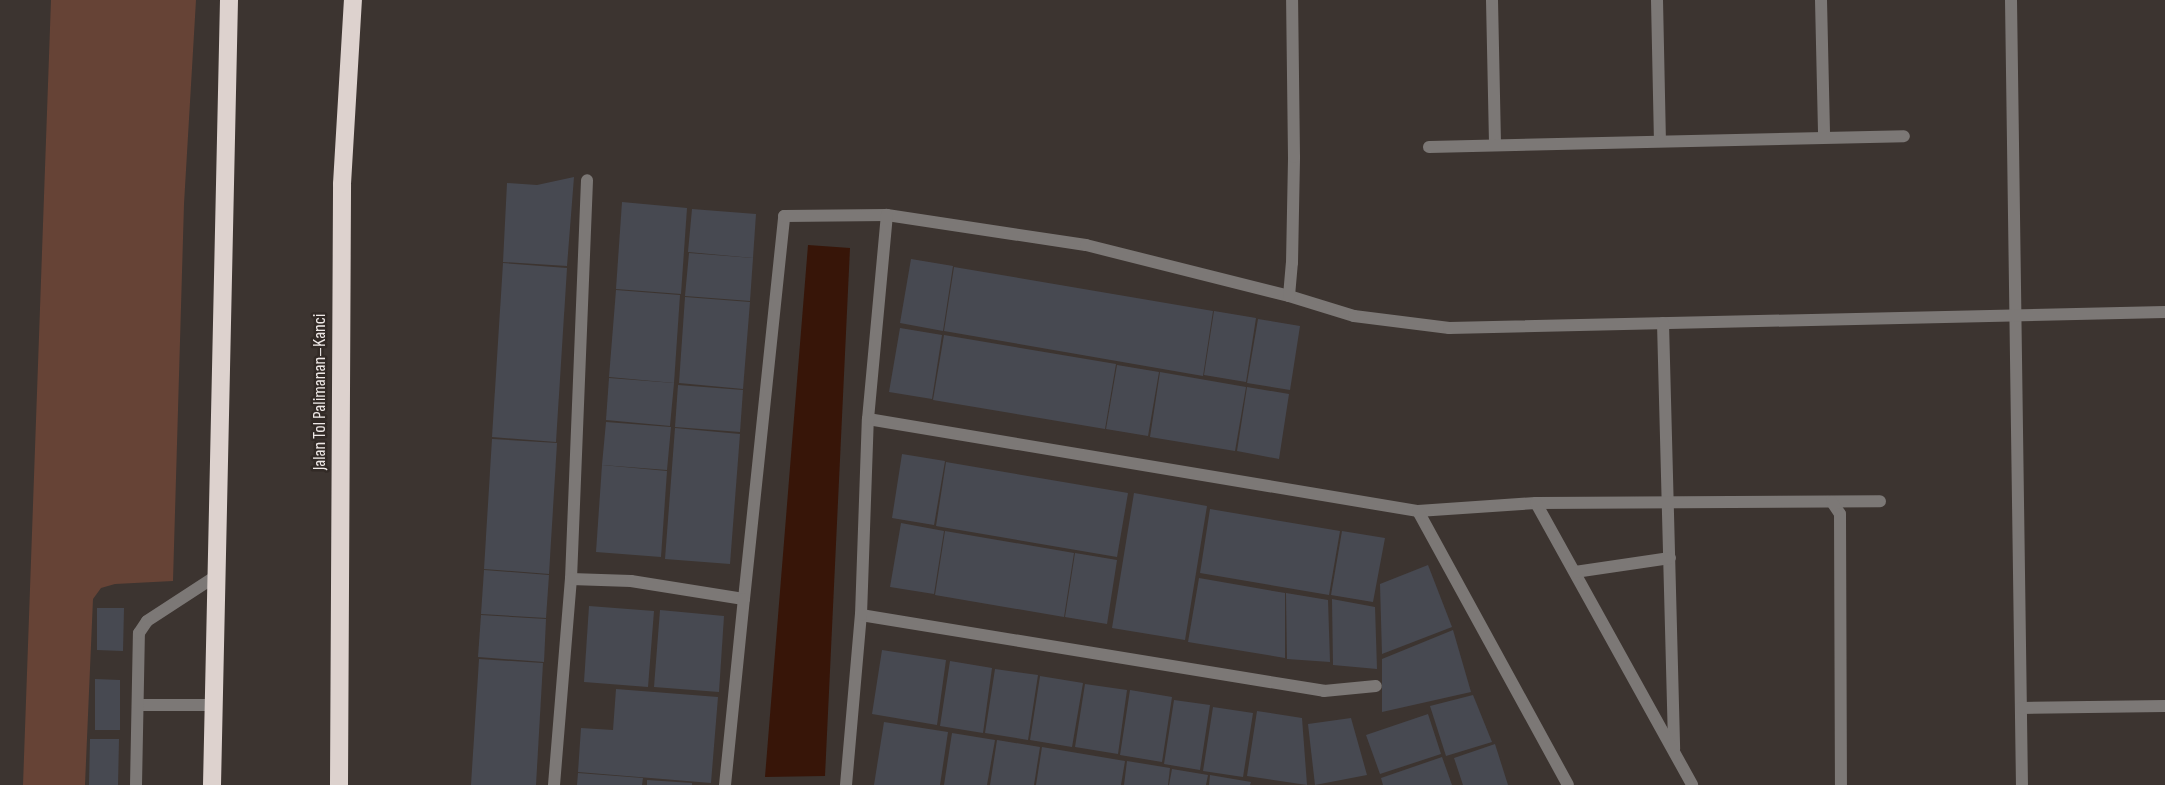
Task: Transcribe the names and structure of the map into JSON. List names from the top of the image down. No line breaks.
{"streets":{"highway":["Jalan Tol Palimanan–Kanci"]}}
